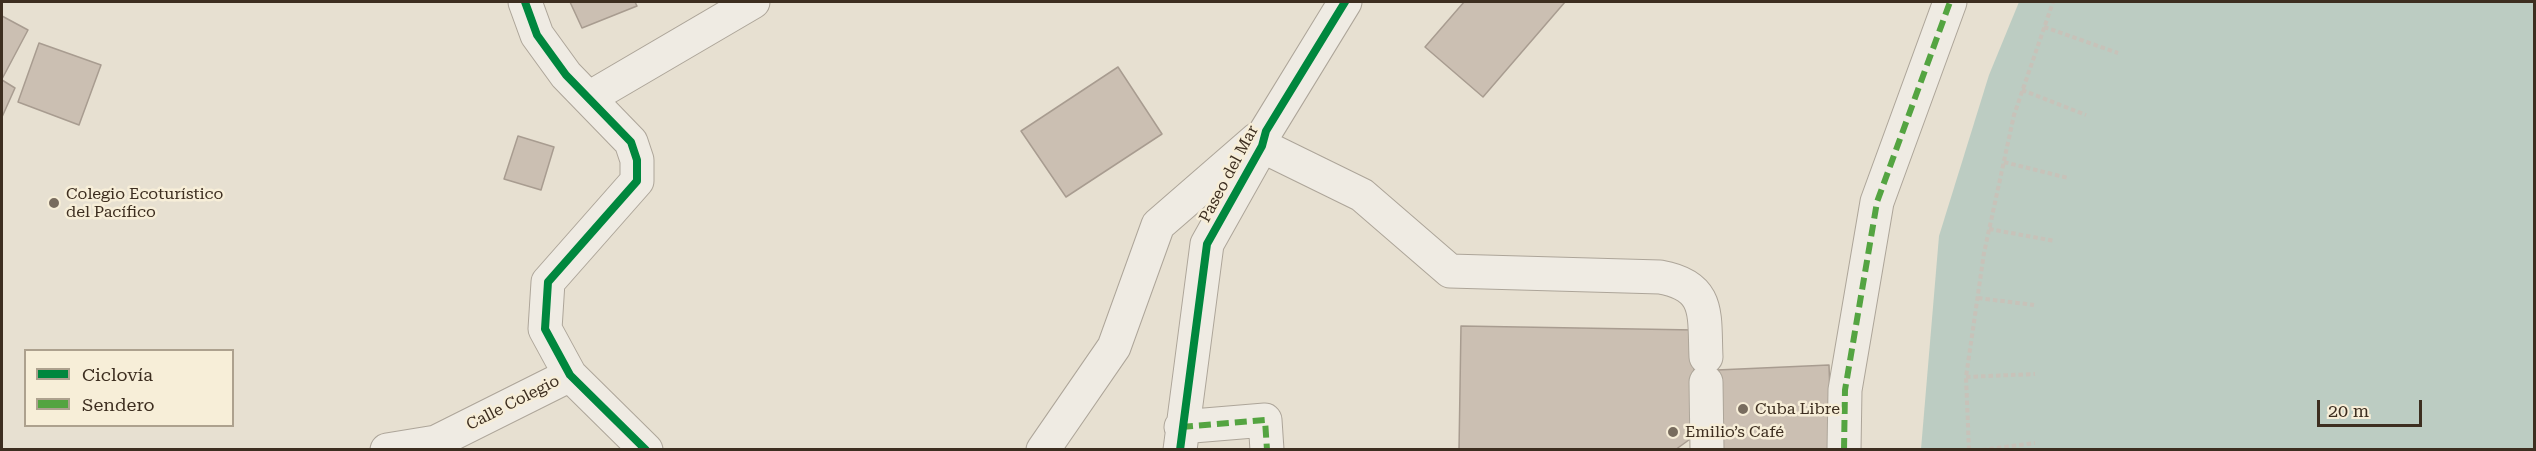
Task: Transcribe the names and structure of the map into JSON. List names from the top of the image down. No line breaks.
{"streets":{"street":["Paseo del Mar","Calle Colegio"]},"places":["Colegio Ecoturístico del Pacífico","Cuba Libre","Emilio’s Café"],"legend":["Ciclovía","Sendero"],"scale_bar":"20 m"}
